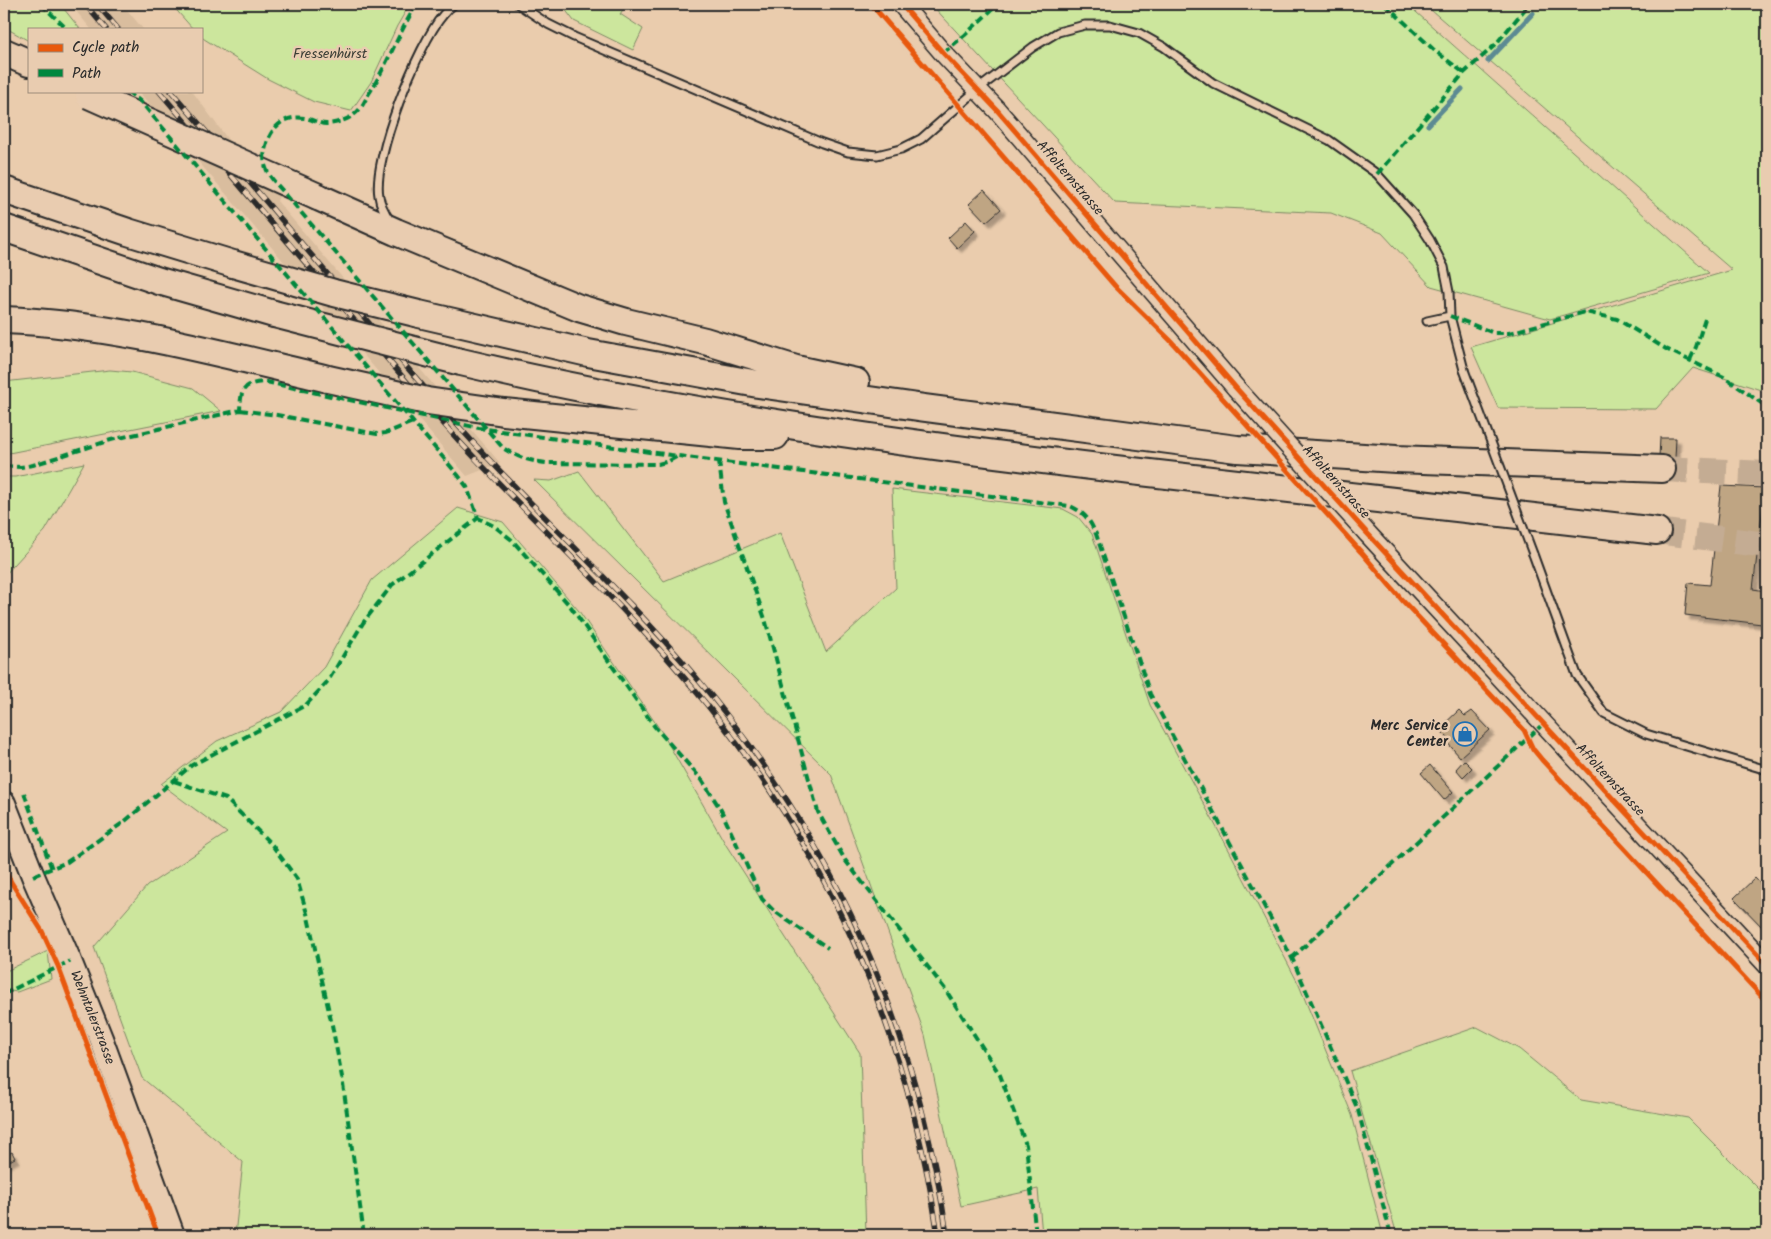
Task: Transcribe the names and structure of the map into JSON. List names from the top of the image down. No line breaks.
{"streets":{"main road":["Wehntalerstrasse"],"street":["Affolternstrasse"]},"parks":["Fressenhürst"],"places":{"shop":["Merc Service Center"]},"legend":["Cycle path","Path"]}
